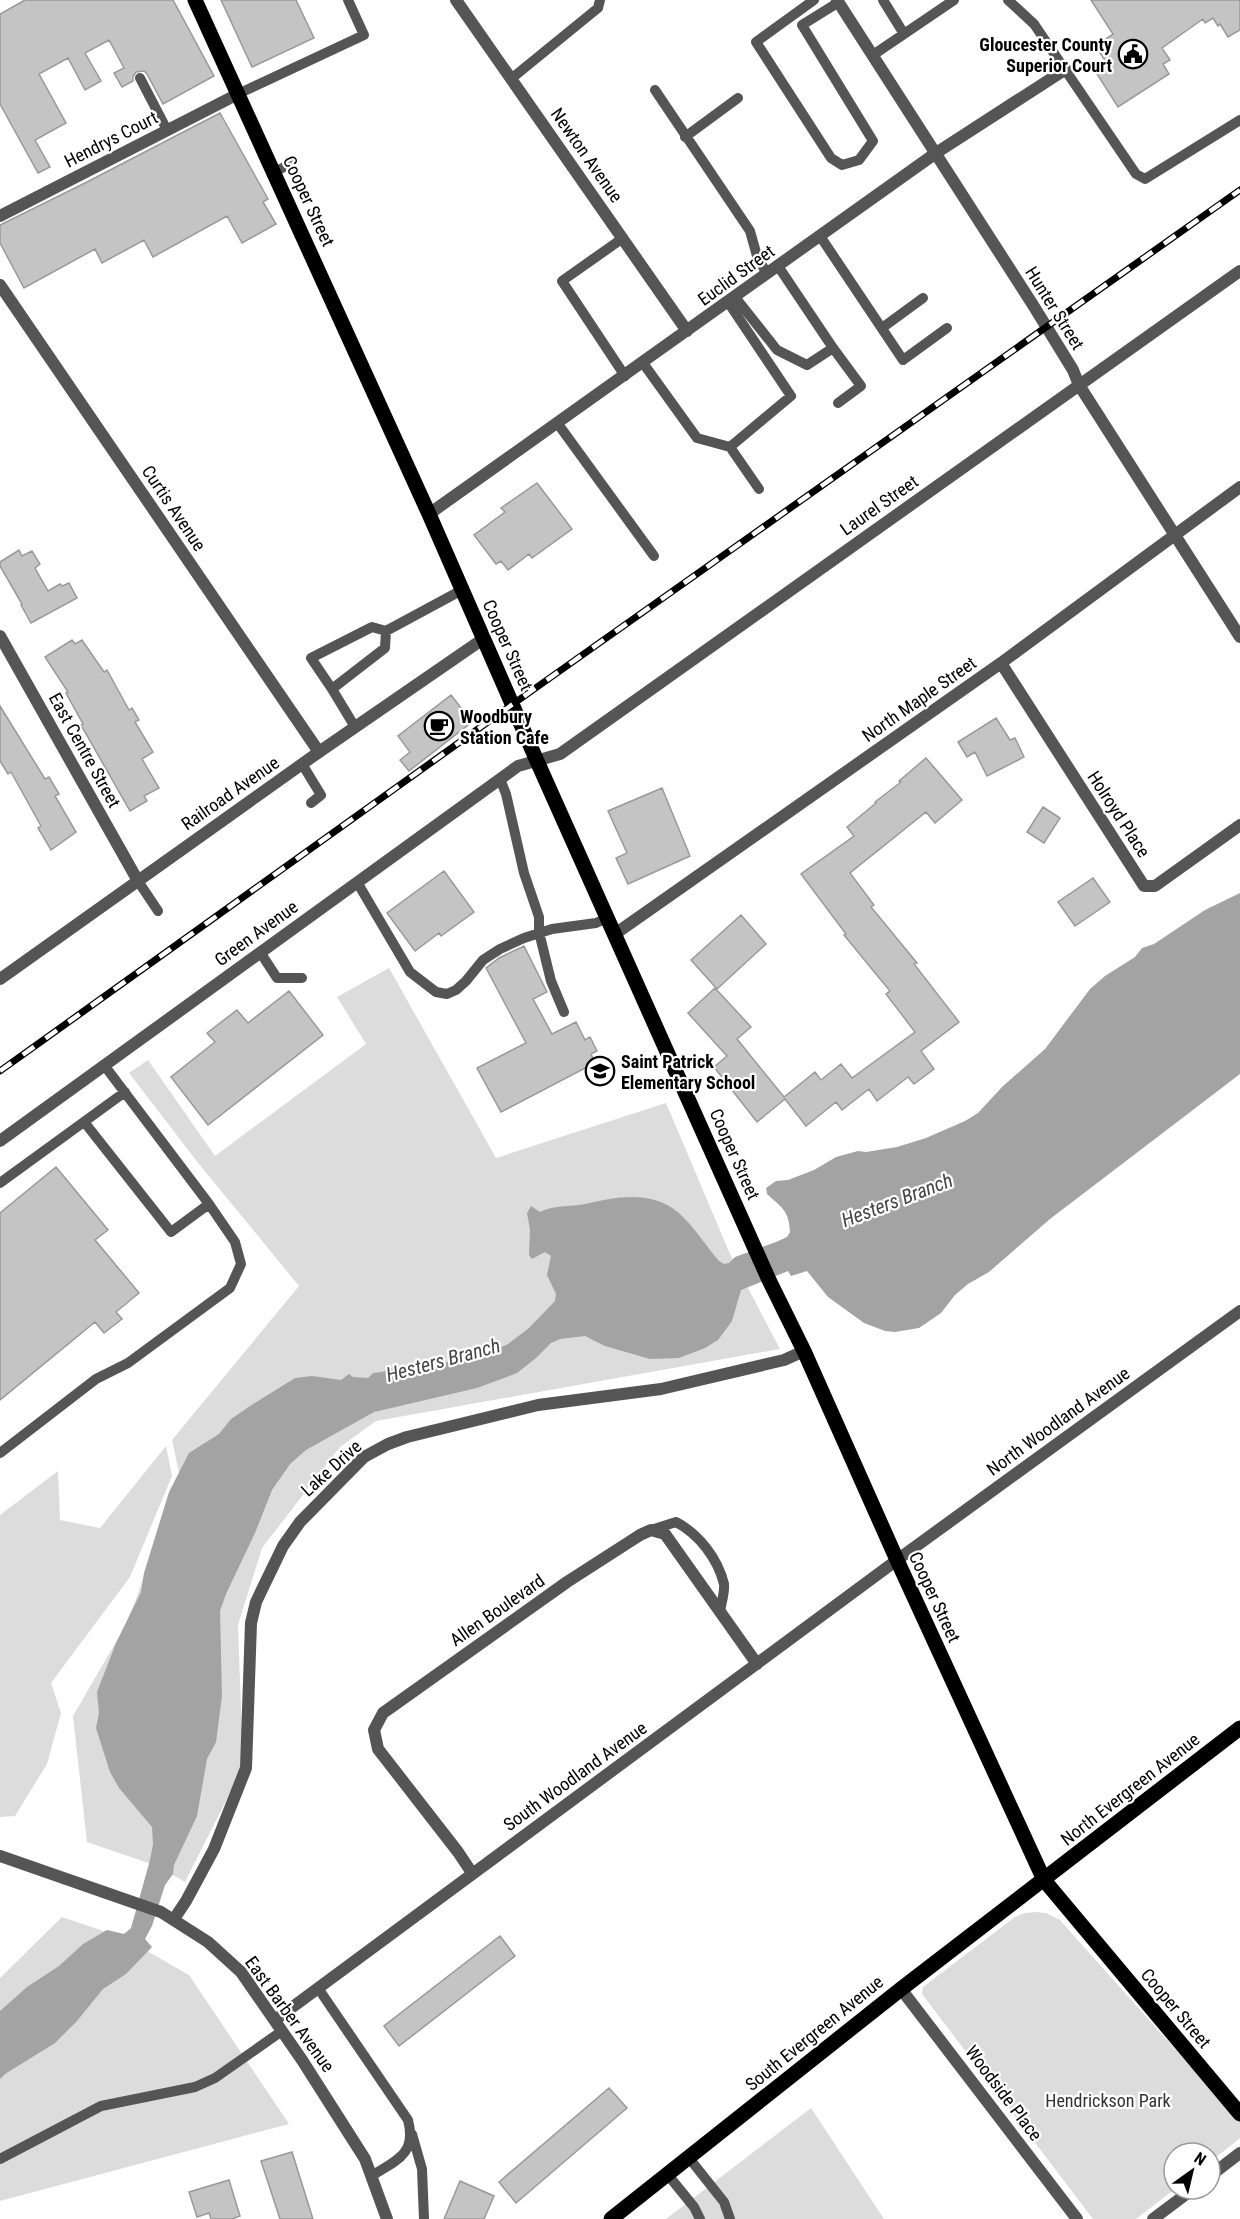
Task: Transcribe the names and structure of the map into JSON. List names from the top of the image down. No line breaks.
{"streets":{"main road":["Cooper Street","North Evergreen Avenue","South Evergreen Avenue"],"street":["Hendrys Court","Newton Avenue","Euclid Street","Hunter Street","Laurel Street","Curtis Avenue","North Maple Street","East Centre Street","Railroad Avenue","Holroyd Place","Green Avenue","North Woodland Avenue","Lake Drive","Allen Boulevard","South Woodland Avenue","East Barber Avenue","Woodside Place"]},"crossings":[["Hendrys Court","Cooper Street"],["Newton Avenue","Euclid Street"],["Cooper Street","Euclid Street"],["Cooper Street","Laurel Street"],["Cooper Street","North Maple Street"],["Cooper Street","Railroad Avenue"],["Cooper Street","Green Avenue"],["Cooper Street","North Woodland Avenue"],["Cooper Street","Lake Drive"],["Cooper Street","South Woodland Avenue"],["Cooper Street","North Evergreen Avenue"],["Cooper Street","South Evergreen Avenue"],["Euclid Street","Hunter Street"],["Hunter Street","Laurel Street"],["Hunter Street","North Maple Street"],["Laurel Street","Green Avenue"],["Curtis Avenue","Railroad Avenue"],["North Maple Street","Holroyd Place"],["East Centre Street","Railroad Avenue"],["North Woodland Avenue","South Woodland Avenue"],["Lake Drive","East Barber Avenue"],["Allen Boulevard","South Woodland Avenue"],["South Woodland Avenue","East Barber Avenue"],["North Evergreen Avenue","South Evergreen Avenue"],["South Evergreen Avenue","Woodside Place"]],"water":["Hesters Branch"],"parks":["Hendrickson Park"],"places":{"public building":["Gloucester County Superior Court"],"cafe":["Woodbury Station Cafe"],"school or university":["Saint Patrick Elementary School"]},"north":"top right"}
